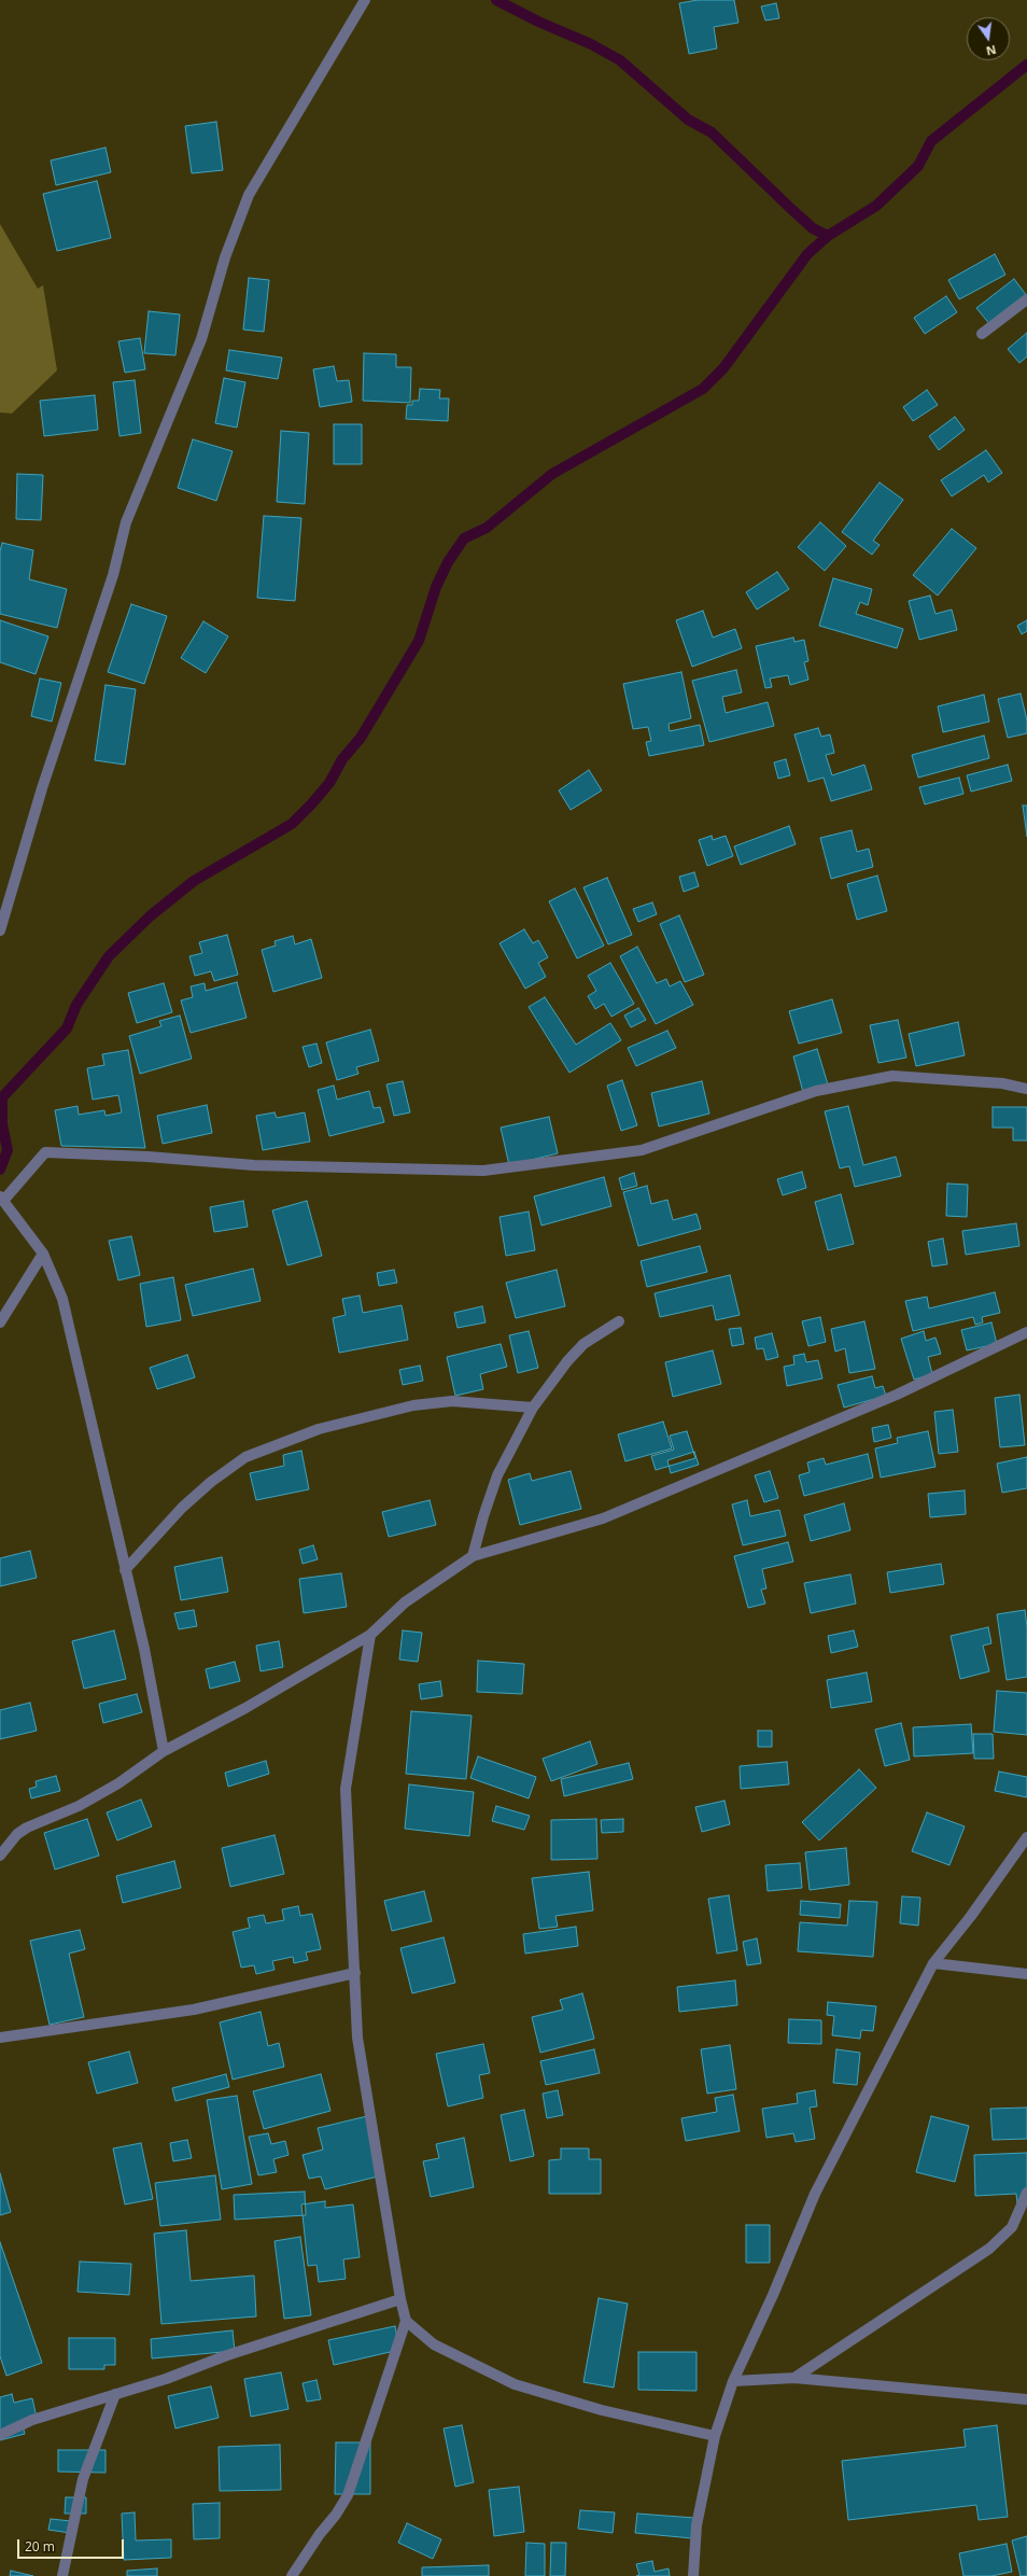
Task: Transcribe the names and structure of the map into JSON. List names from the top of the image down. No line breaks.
{"scale_bar":"20 m","north":"bottom"}
